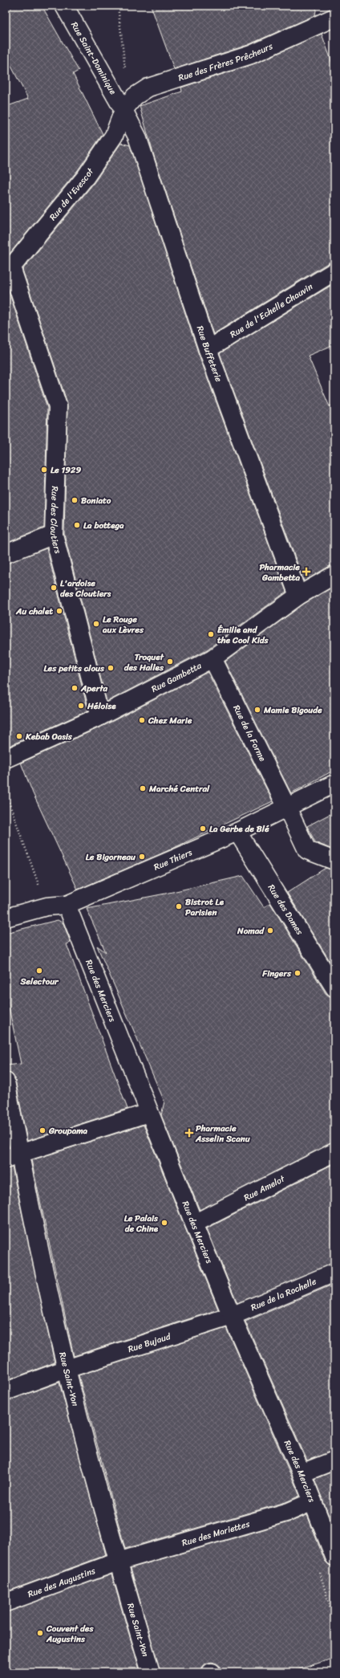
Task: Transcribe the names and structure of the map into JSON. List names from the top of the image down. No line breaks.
{"streets":{"street":["Rue Saint-Dominique","Rue des Frères Prêcheurs","Rue de l'Evescot","Rue de l'Echelle Chauvin","Rue Buffeterie","Rue des Cloutiers","Rue Gambetta","Rue de la Forme","Rue Thiers","Rue des Dames","Rue des Merciers","Rue Amelot","Rue de la Rochelle","Rue Bujaud","Rue Saint-Yon","Rue des Mariettes","Rue des Augustins"]},"crossings":[["Rue Saint-Dominique","Rue des Frères Prêcheurs"],["Rue Saint-Dominique","Rue de l'Evescot"],["Rue Saint-Dominique","Rue Buffeterie"],["Rue des Frères Prêcheurs","Rue de l'Evescot"],["Rue des Frères Prêcheurs","Rue Buffeterie"],["Rue de l'Evescot","Rue Buffeterie"],["Rue de l'Evescot","Rue des Cloutiers"],["Rue de l'Echelle Chauvin","Rue Buffeterie"],["Rue Buffeterie","Rue Gambetta"],["Rue des Cloutiers","Rue Gambetta"],["Rue Gambetta","Rue de la Forme"],["Rue de la Forme","Rue Thiers"],["Rue Thiers","Rue des Dames"],["Rue Thiers","Rue des Merciers"],["Rue des Merciers","Rue Amelot"],["Rue des Merciers","Rue de la Rochelle"],["Rue des Merciers","Rue Bujaud"],["Rue des Merciers","Rue des Mariettes"],["Rue de la Rochelle","Rue Bujaud"],["Rue Bujaud","Rue Saint-Yon"],["Rue Saint-Yon","Rue des Mariettes"],["Rue Saint-Yon","Rue des Augustins"],["Rue des Mariettes","Rue des Augustins"]],"places":{"other":["Le 1929","Boniato","La bottega","L'ardoise des Cloutiers","Au chalet","Le Rouge aux Lèvres","Émilie and the Cool Kids","Troquet des Halles","Les petits clous","Aperta","Héloise","Mamie Bigoude","Chez Marie","Kebab Oasis","Marché Central","La Gerbe de Blé","Le Bigorneau","Bistrot Le Parisien","Nomad","Selectour","Fingers","Groupama","Le Palais de Chine","Couvent des Augustins"],"health":["Pharmacie Gambetta","Pharmacie Asselin Scanu"]}}
